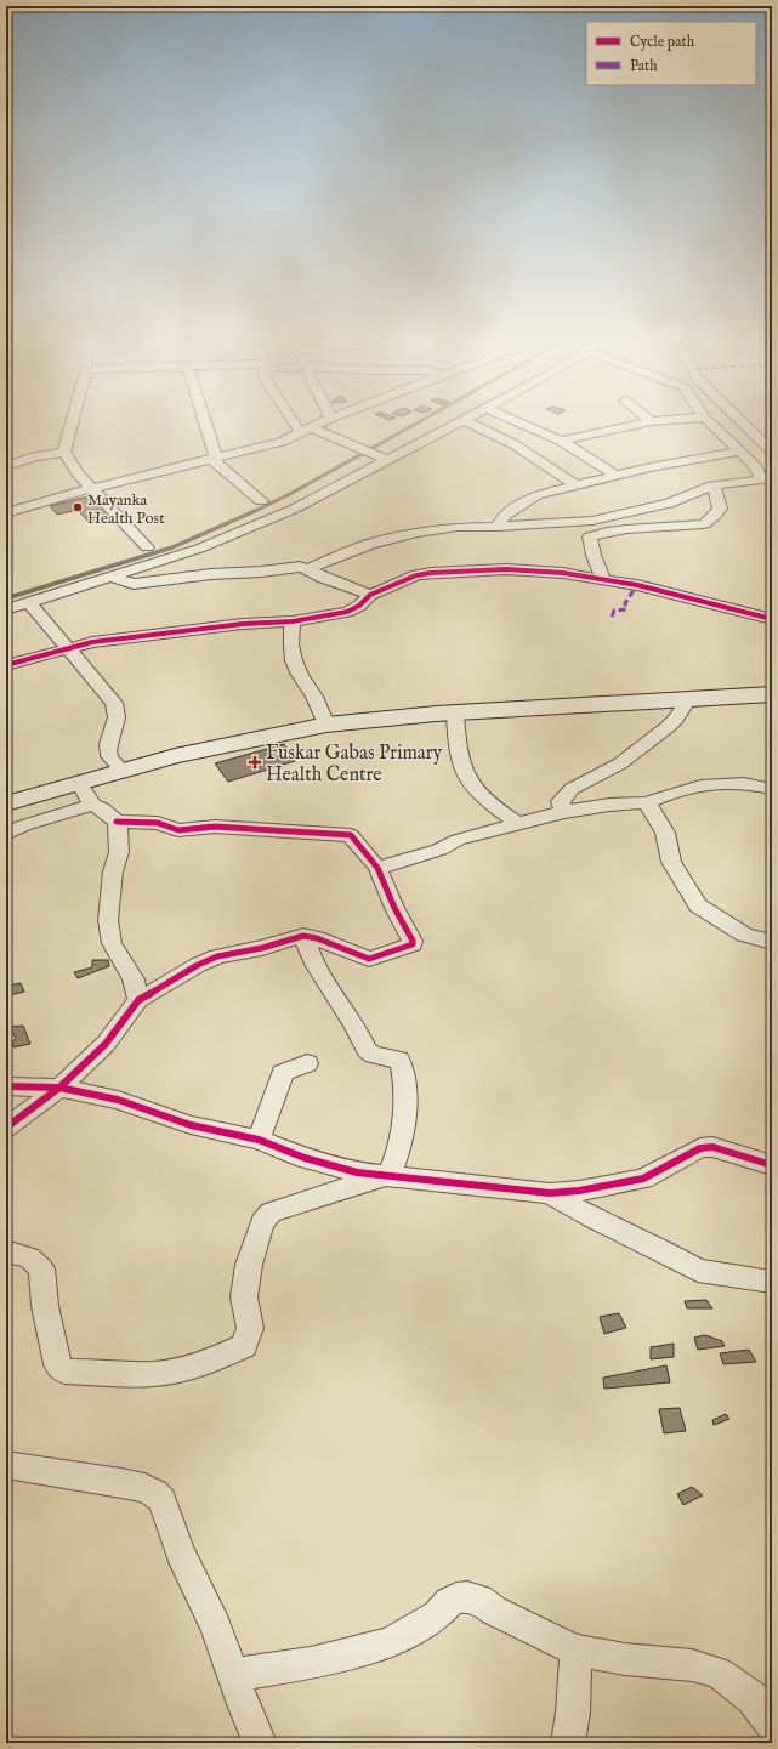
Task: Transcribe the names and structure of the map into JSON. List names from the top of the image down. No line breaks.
{"places":{"other":["Mayanka Health Post"],"health":["Fuskar Gabas Primary Health Centre"]},"legend":["Cycle path","Path"]}
